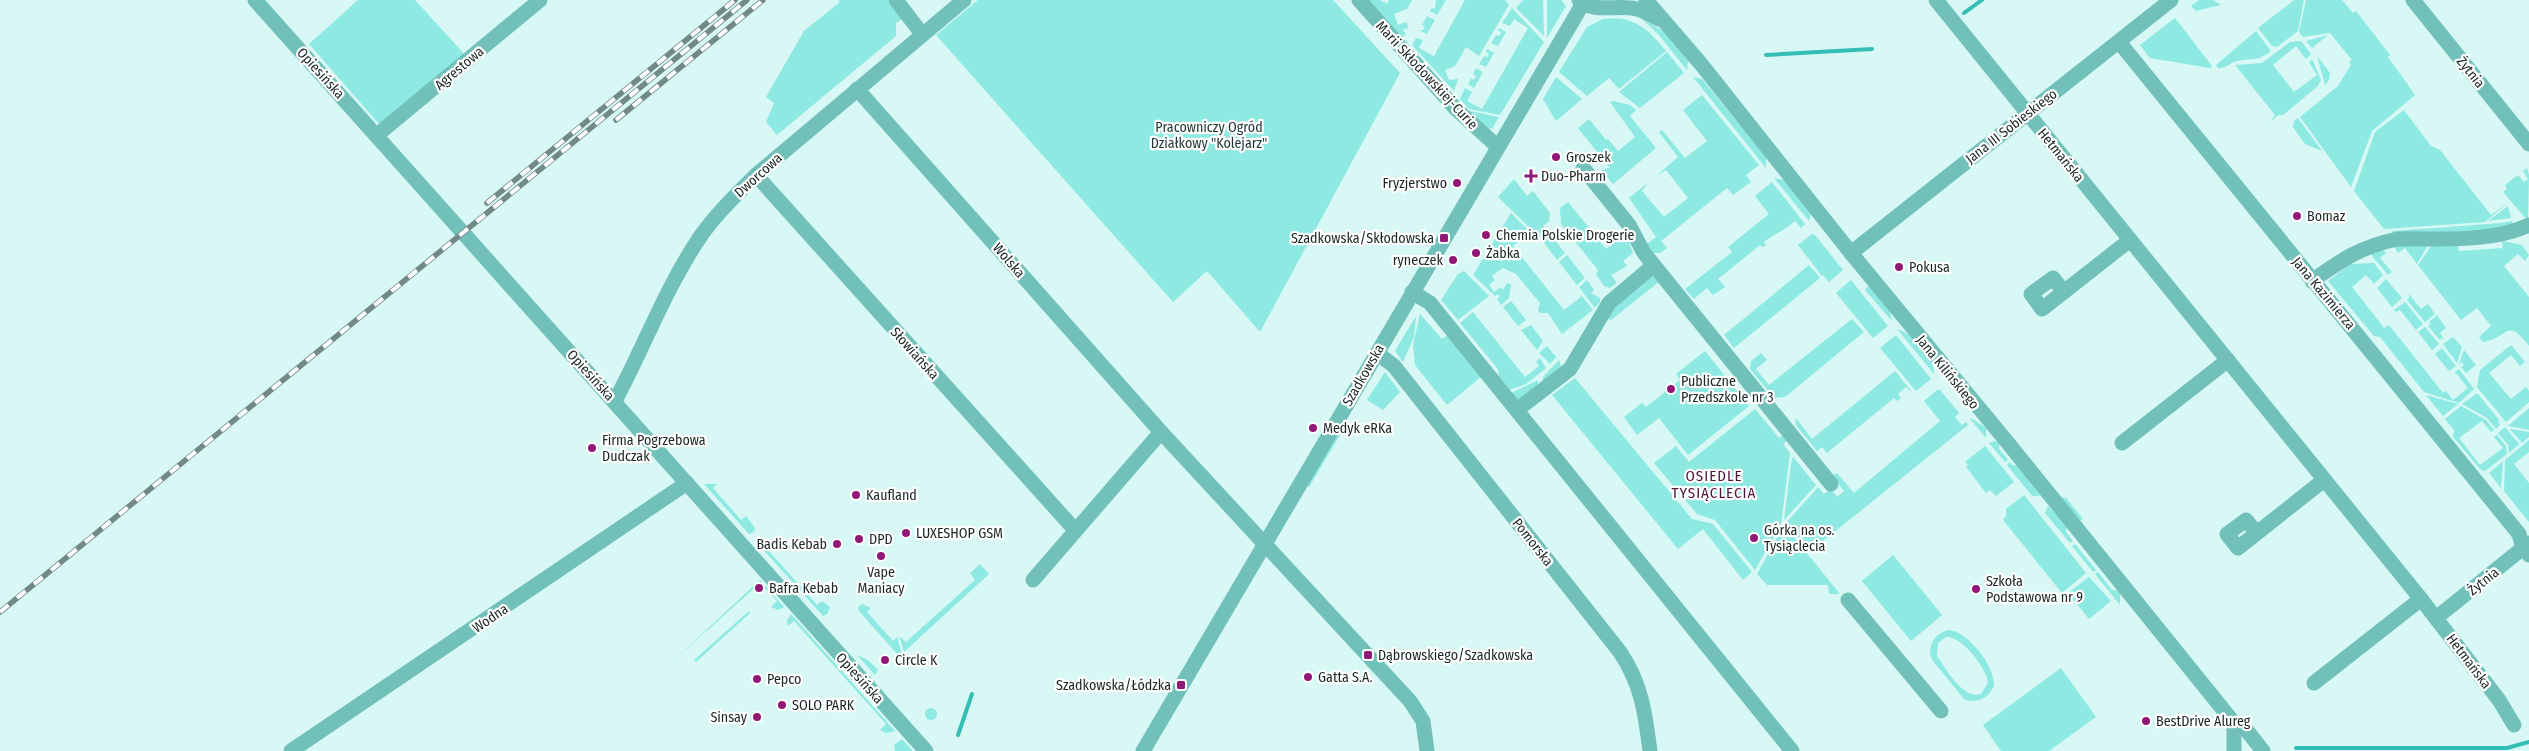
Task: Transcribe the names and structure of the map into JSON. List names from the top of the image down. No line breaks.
{"streets":{"street":["Agrestowa","Żytnia","Opiesińska","Marii Skłodowskiej-Curie","Jana III Sobieskiego","Hetmańska","Dworcowa","Wolska","Jana Kazimierza","Słowiańska","Jana Kilińskiego","Szadkowska","Pomorska","Wodna"]},"crossings":[["Agrestowa","Opiesińska"],["Żytnia","Hetmańska"],["Żytnia","Jana Kazimierza"],["Opiesińska","Dworcowa"],["Opiesińska","Wodna"],["Marii Skłodowskiej-Curie","Szadkowska"],["Jana III Sobieskiego","Hetmańska"],["Jana III Sobieskiego","Jana Kazimierza"],["Jana III Sobieskiego","Jana Kilińskiego"],["Dworcowa","Wolska"],["Dworcowa","Słowiańska"],["Wolska","Szadkowska"],["Jana Kilińskiego","Szadkowska"],["Szadkowska","Pomorska"]],"districts":["OSIEDLE TYSIĄCLECIA"],"parks":["Pracowniczy Ogród Działkowy \"Kolejarz\""],"places":{"other":["Groszek","Fryzjerstwo","Bomaz","Chemia Polskie Drogerie","Żabka","ryneczek","Pokusa","Publiczne Przedszkole nr 3","Medyk eRKa","Firma Pogrzebowa Dudczak","Kaufland","LUXESHOP GSM","Górka na os. Tysiąclecia","DPD","Badis Kebab","Vape Maniacy","Bafra Kebab","Szkoła Podstawowa nr 9","Circle K","Gatta S.A.","Pepco","SOLO PARK","Sinsay","BestDrive Alureg"],"health":["Duo-Pharm"],"transit":["Szadkowska/Skłodowska","Dąbrowskiego/Szadkowska","Szadkowska/Łódzka"]}}
